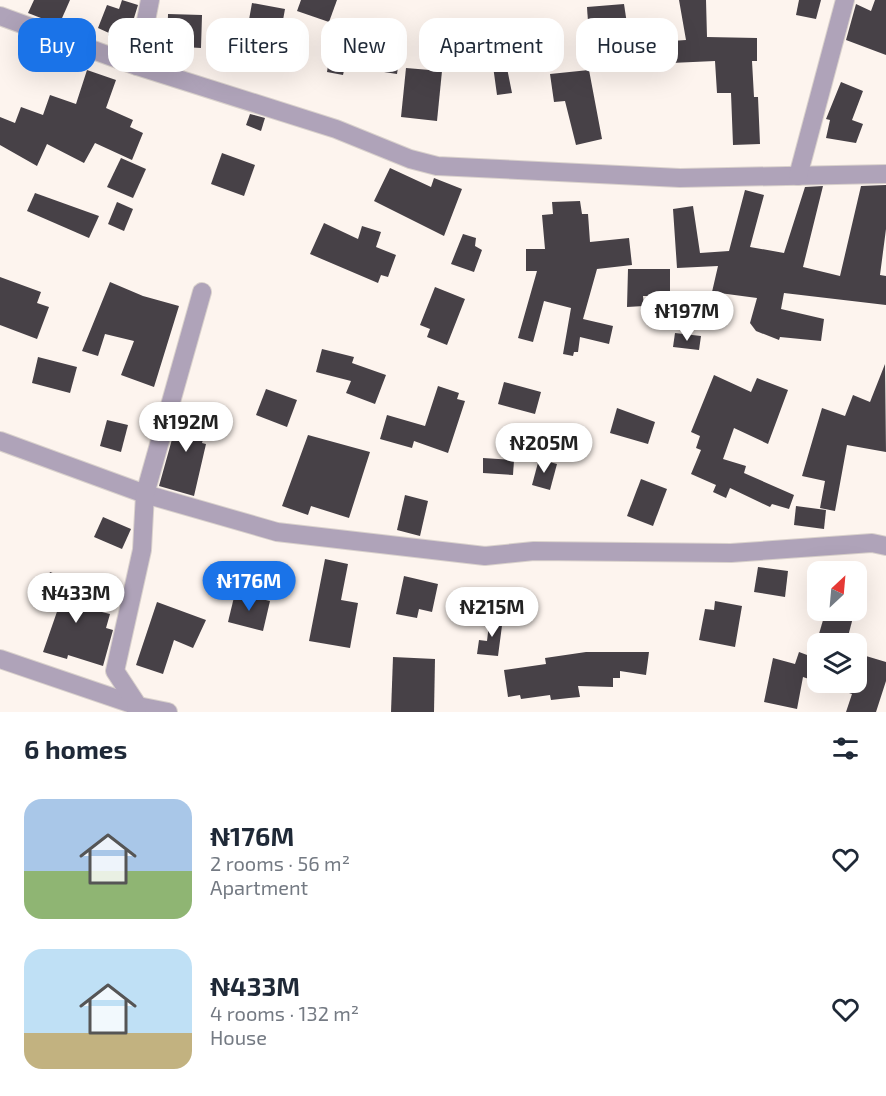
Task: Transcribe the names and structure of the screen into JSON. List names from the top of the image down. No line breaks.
{"north":"top right","page":{"chip":["Buy","Rent","Filters","New","Apartment","House"],"price":["₦197M","₦192M","₦205M","₦176M","₦433M","₦215M"],"heading":"6 homes","list":[{"name":"₦176M","note":"2 rooms · 56 m² · Apartment"},{"name":"₦433M","note":"4 rooms · 132 m² · House"}]}}
